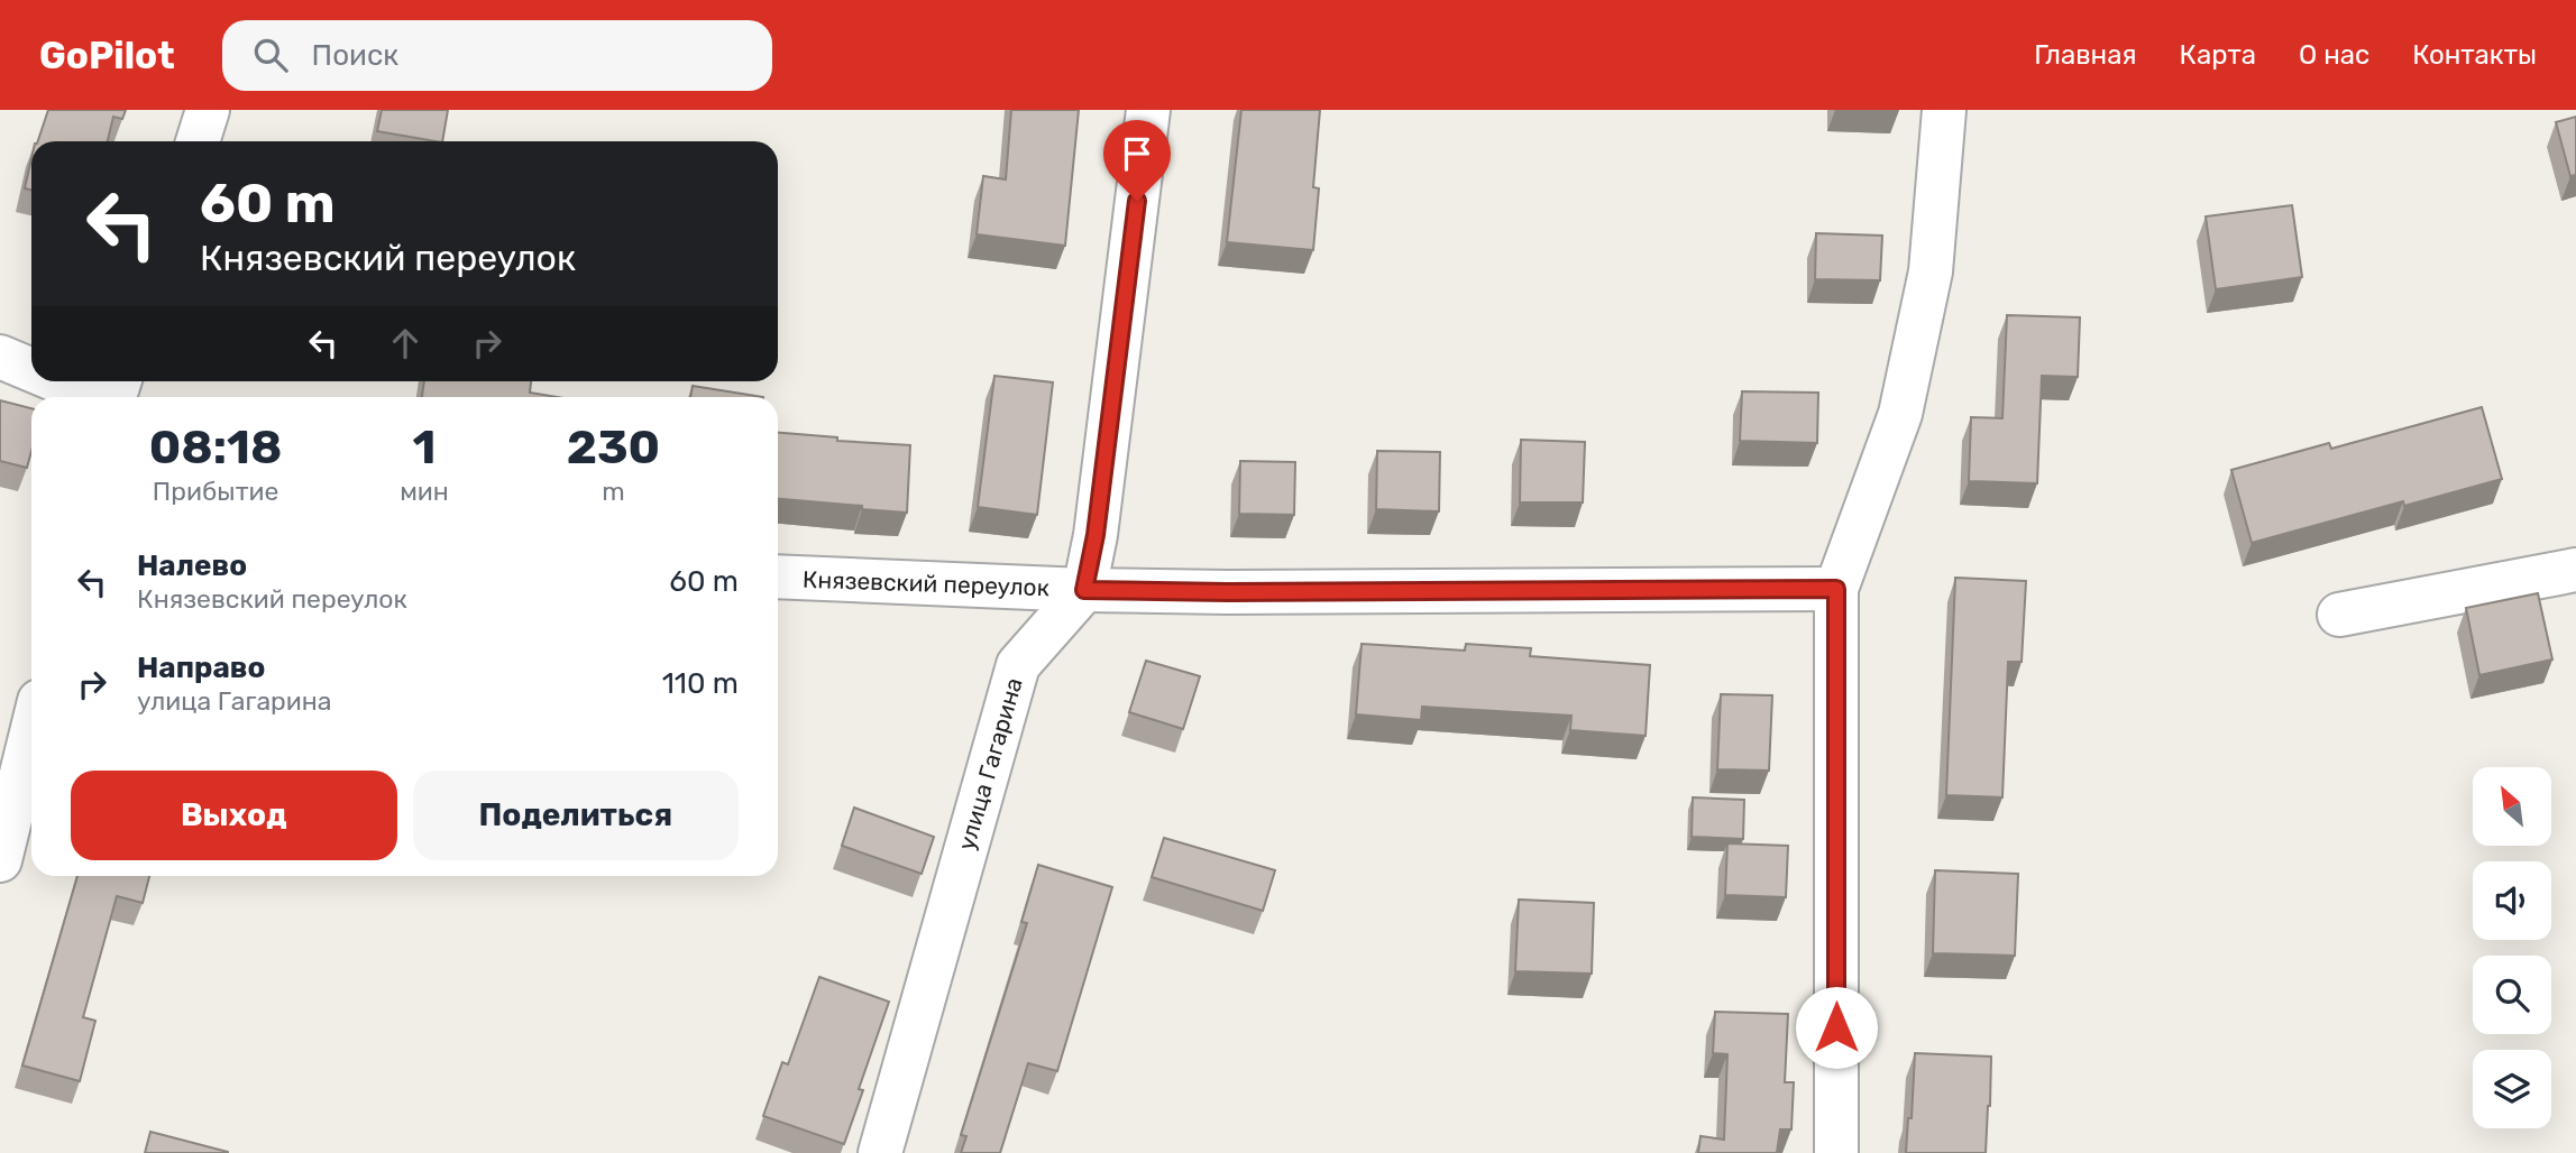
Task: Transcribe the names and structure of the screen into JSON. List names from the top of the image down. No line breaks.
{"streets":{"street":["Князевский переулок","улица Гагарина"]},"crossings":[["Князевский переулок","улица Гагарина"]],"north":"top left","page":{"header":"GoPilot","search":"Поиск","nav":["Главная","Карта","О нас","Контакты"],"turn":["60 m","Князевский переулок"],"eta":["08:18","Прибытие","1","мин","230","m"],"list":[{"name":"Налево","note":"Князевский переулок","value":"60 m"},{"name":"Направо","note":"улица Гагарина","value":"110 m"}],"buttons":["Выход","Поделиться"]}}
